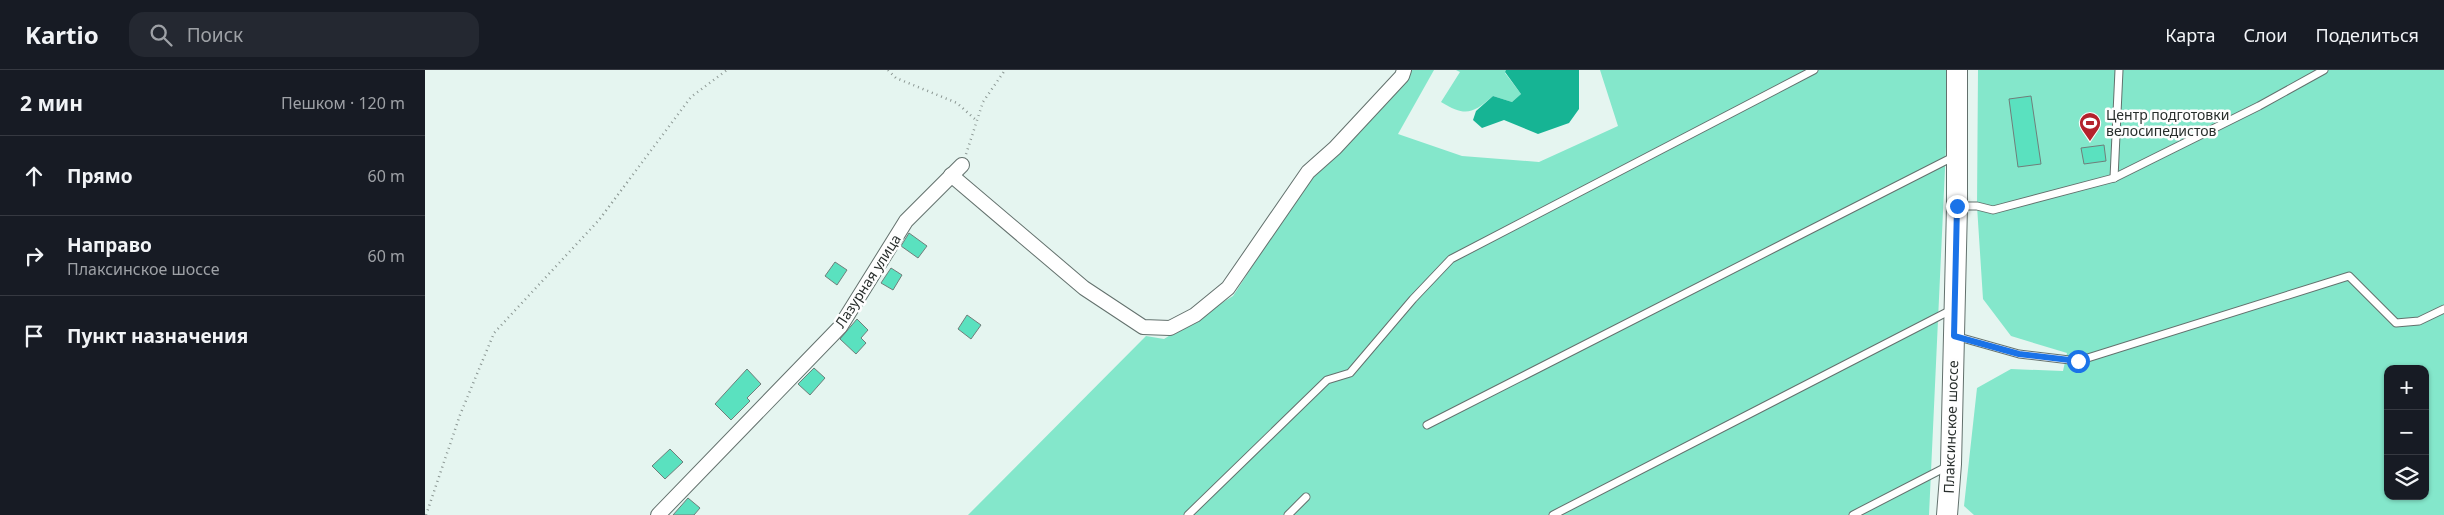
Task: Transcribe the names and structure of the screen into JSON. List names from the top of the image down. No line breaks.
{"streets":{"main road":["Плаксинское шоссе"],"street":["Лазурная улица"]},"places":{"sports":["Центр подготовки велосипедистов"]},"page":{"header":"Kartio","search":"Поиск","nav":["Карта","Слои","Поделиться"],"heading":["2 мин","Пешком · 120 m"],"list":[["Прямо","60 m"],["Направо","Плаксинское шоссе","60 m"],"Пункт назначения"],"map_buttons":["+","−"]}}
